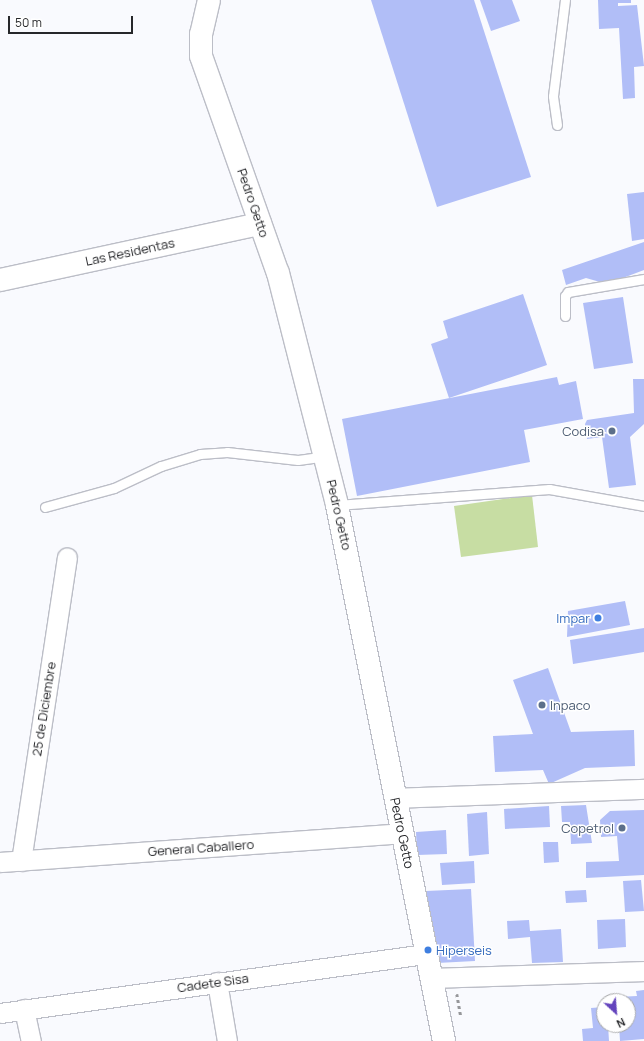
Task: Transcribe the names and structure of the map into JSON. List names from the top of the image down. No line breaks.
{"streets":{"street":["Pedro Getto","Las Residentas","25 de Diciembre","General Caballero","Cadete Sisa"]},"crossings":[["Pedro Getto","Las Residentas"],["Pedro Getto","General Caballero"],["Pedro Getto","Cadete Sisa"],["25 de Diciembre","General Caballero"]],"places":["Codisa","Impar","Inpaco","Copetrol","Hiperseis"],"scale_bar":"50 m","north":"bottom right"}
